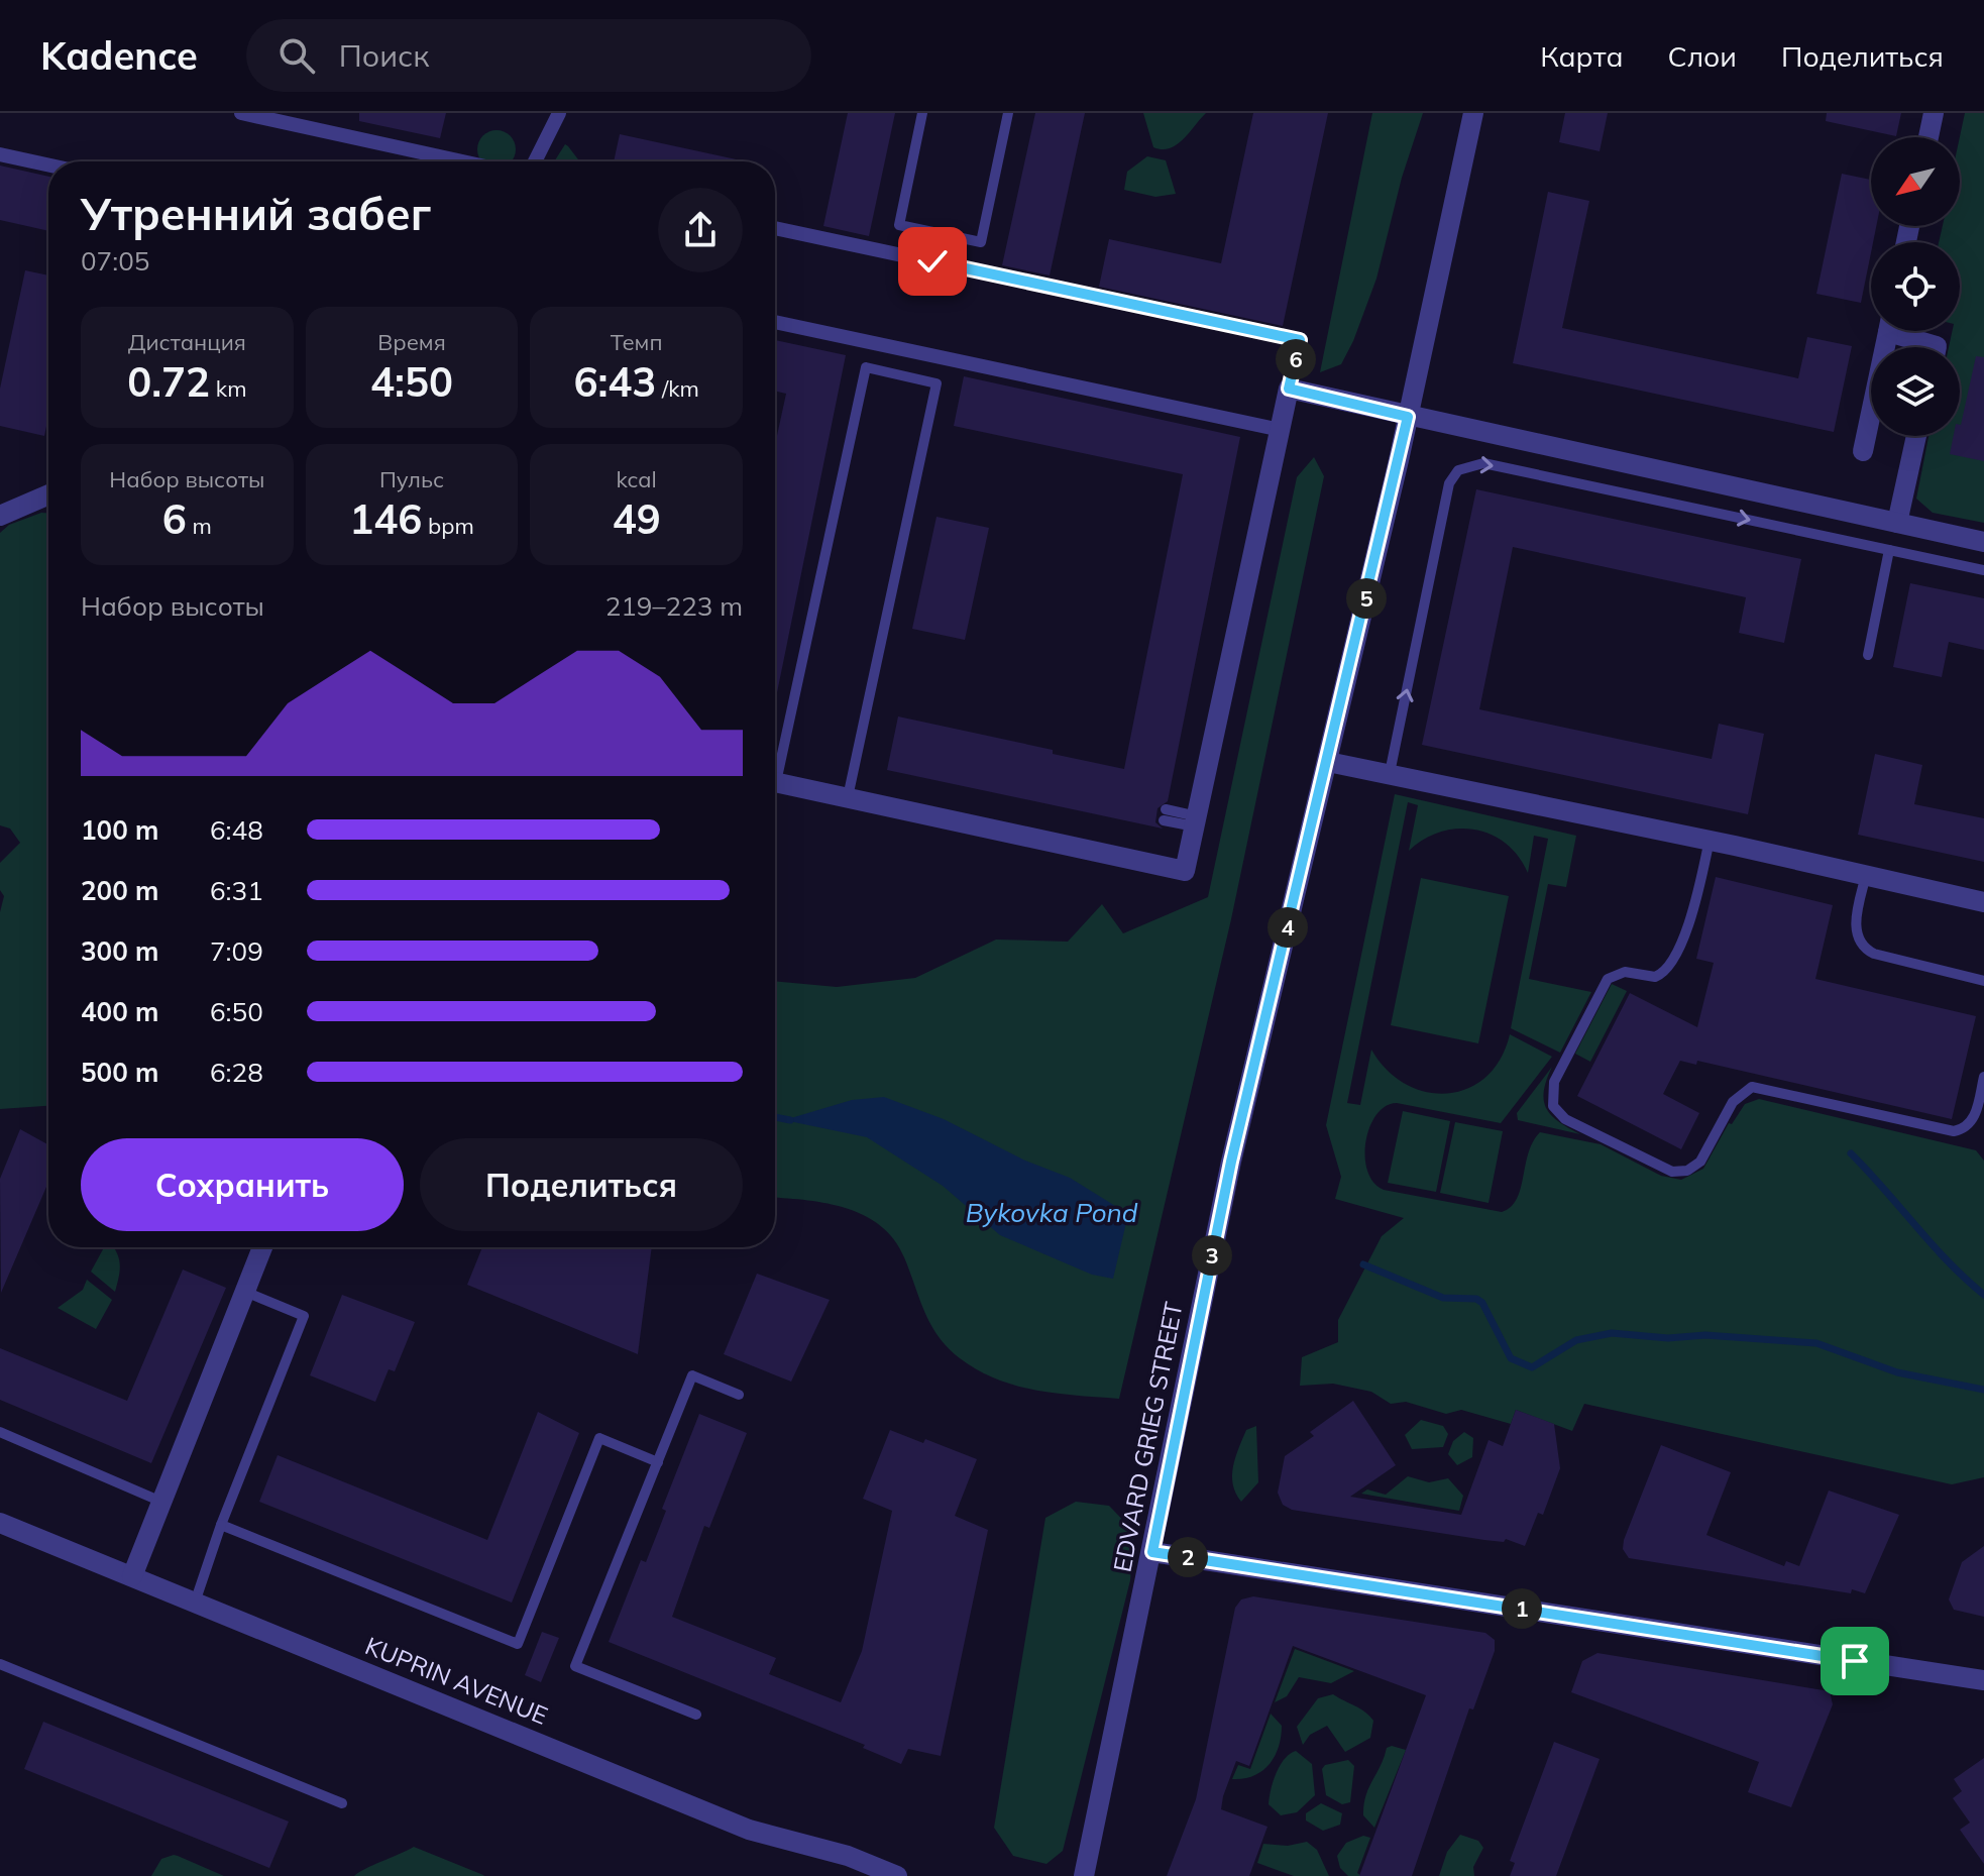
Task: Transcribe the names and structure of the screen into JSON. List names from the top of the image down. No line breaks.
{"streets":{"street":["EDVARD GRIEG STREET","KUPRIN AVENUE"]},"water":["Bykovka Pond"],"north":"bottom left","page":{"header":"Kadence","search":"Поиск","nav":["Карта","Слои","Поделиться"],"heading":["Утренний забег","07:05"],"stats":[["Дистанция","0.72 km"],["Время","4:50"],["Темп","6:43 /km"],["Набор высоты","6 m"],["Пульс","146 bpm"],["kcal","49"]],"pins":["6","5","4","3","2","1"],"chart":["Набор высоты","219–223 m"],"list":[{"name":"100 m","note":"6:48"},{"name":"200 m","note":"6:31"},{"name":"300 m","note":"7:09"},{"name":"400 m","note":"6:50"},{"name":"500 m","note":"6:28"}],"buttons":["Сохранить","Поделиться"]}}
